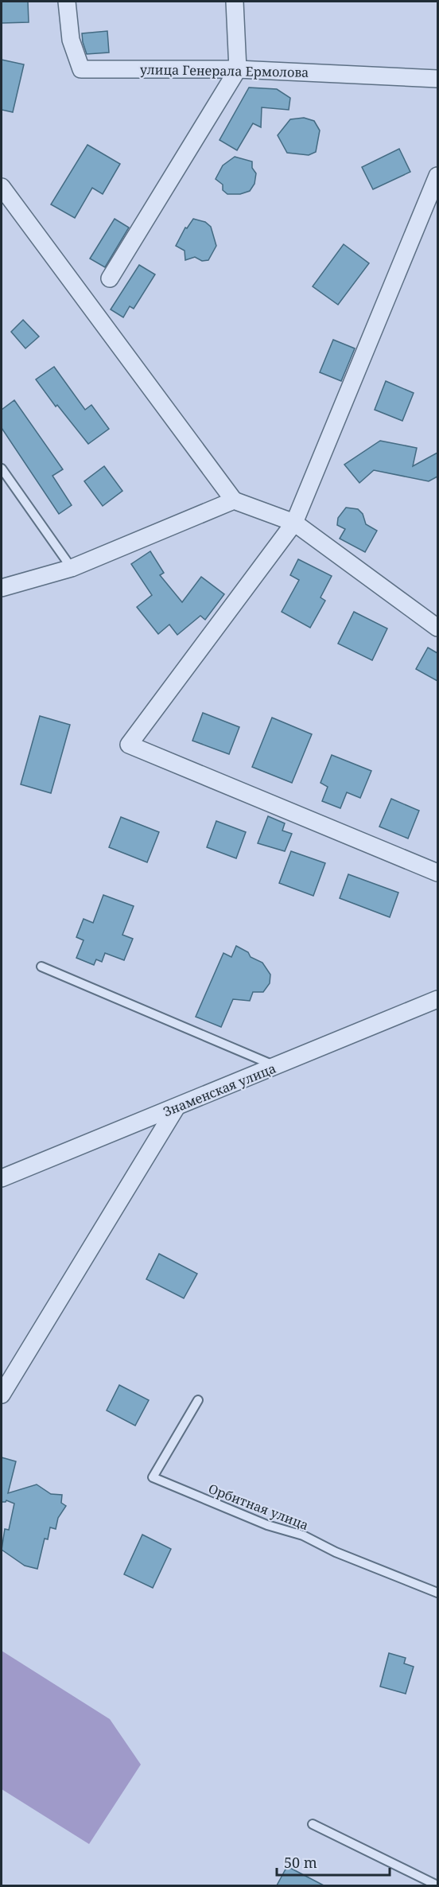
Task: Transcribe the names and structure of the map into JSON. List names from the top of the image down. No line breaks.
{"streets":{"street":["улица Генерала Ермолова","Знаменская улица"],"lane":["Орбитная улица"]},"scale_bar":"50 m"}
